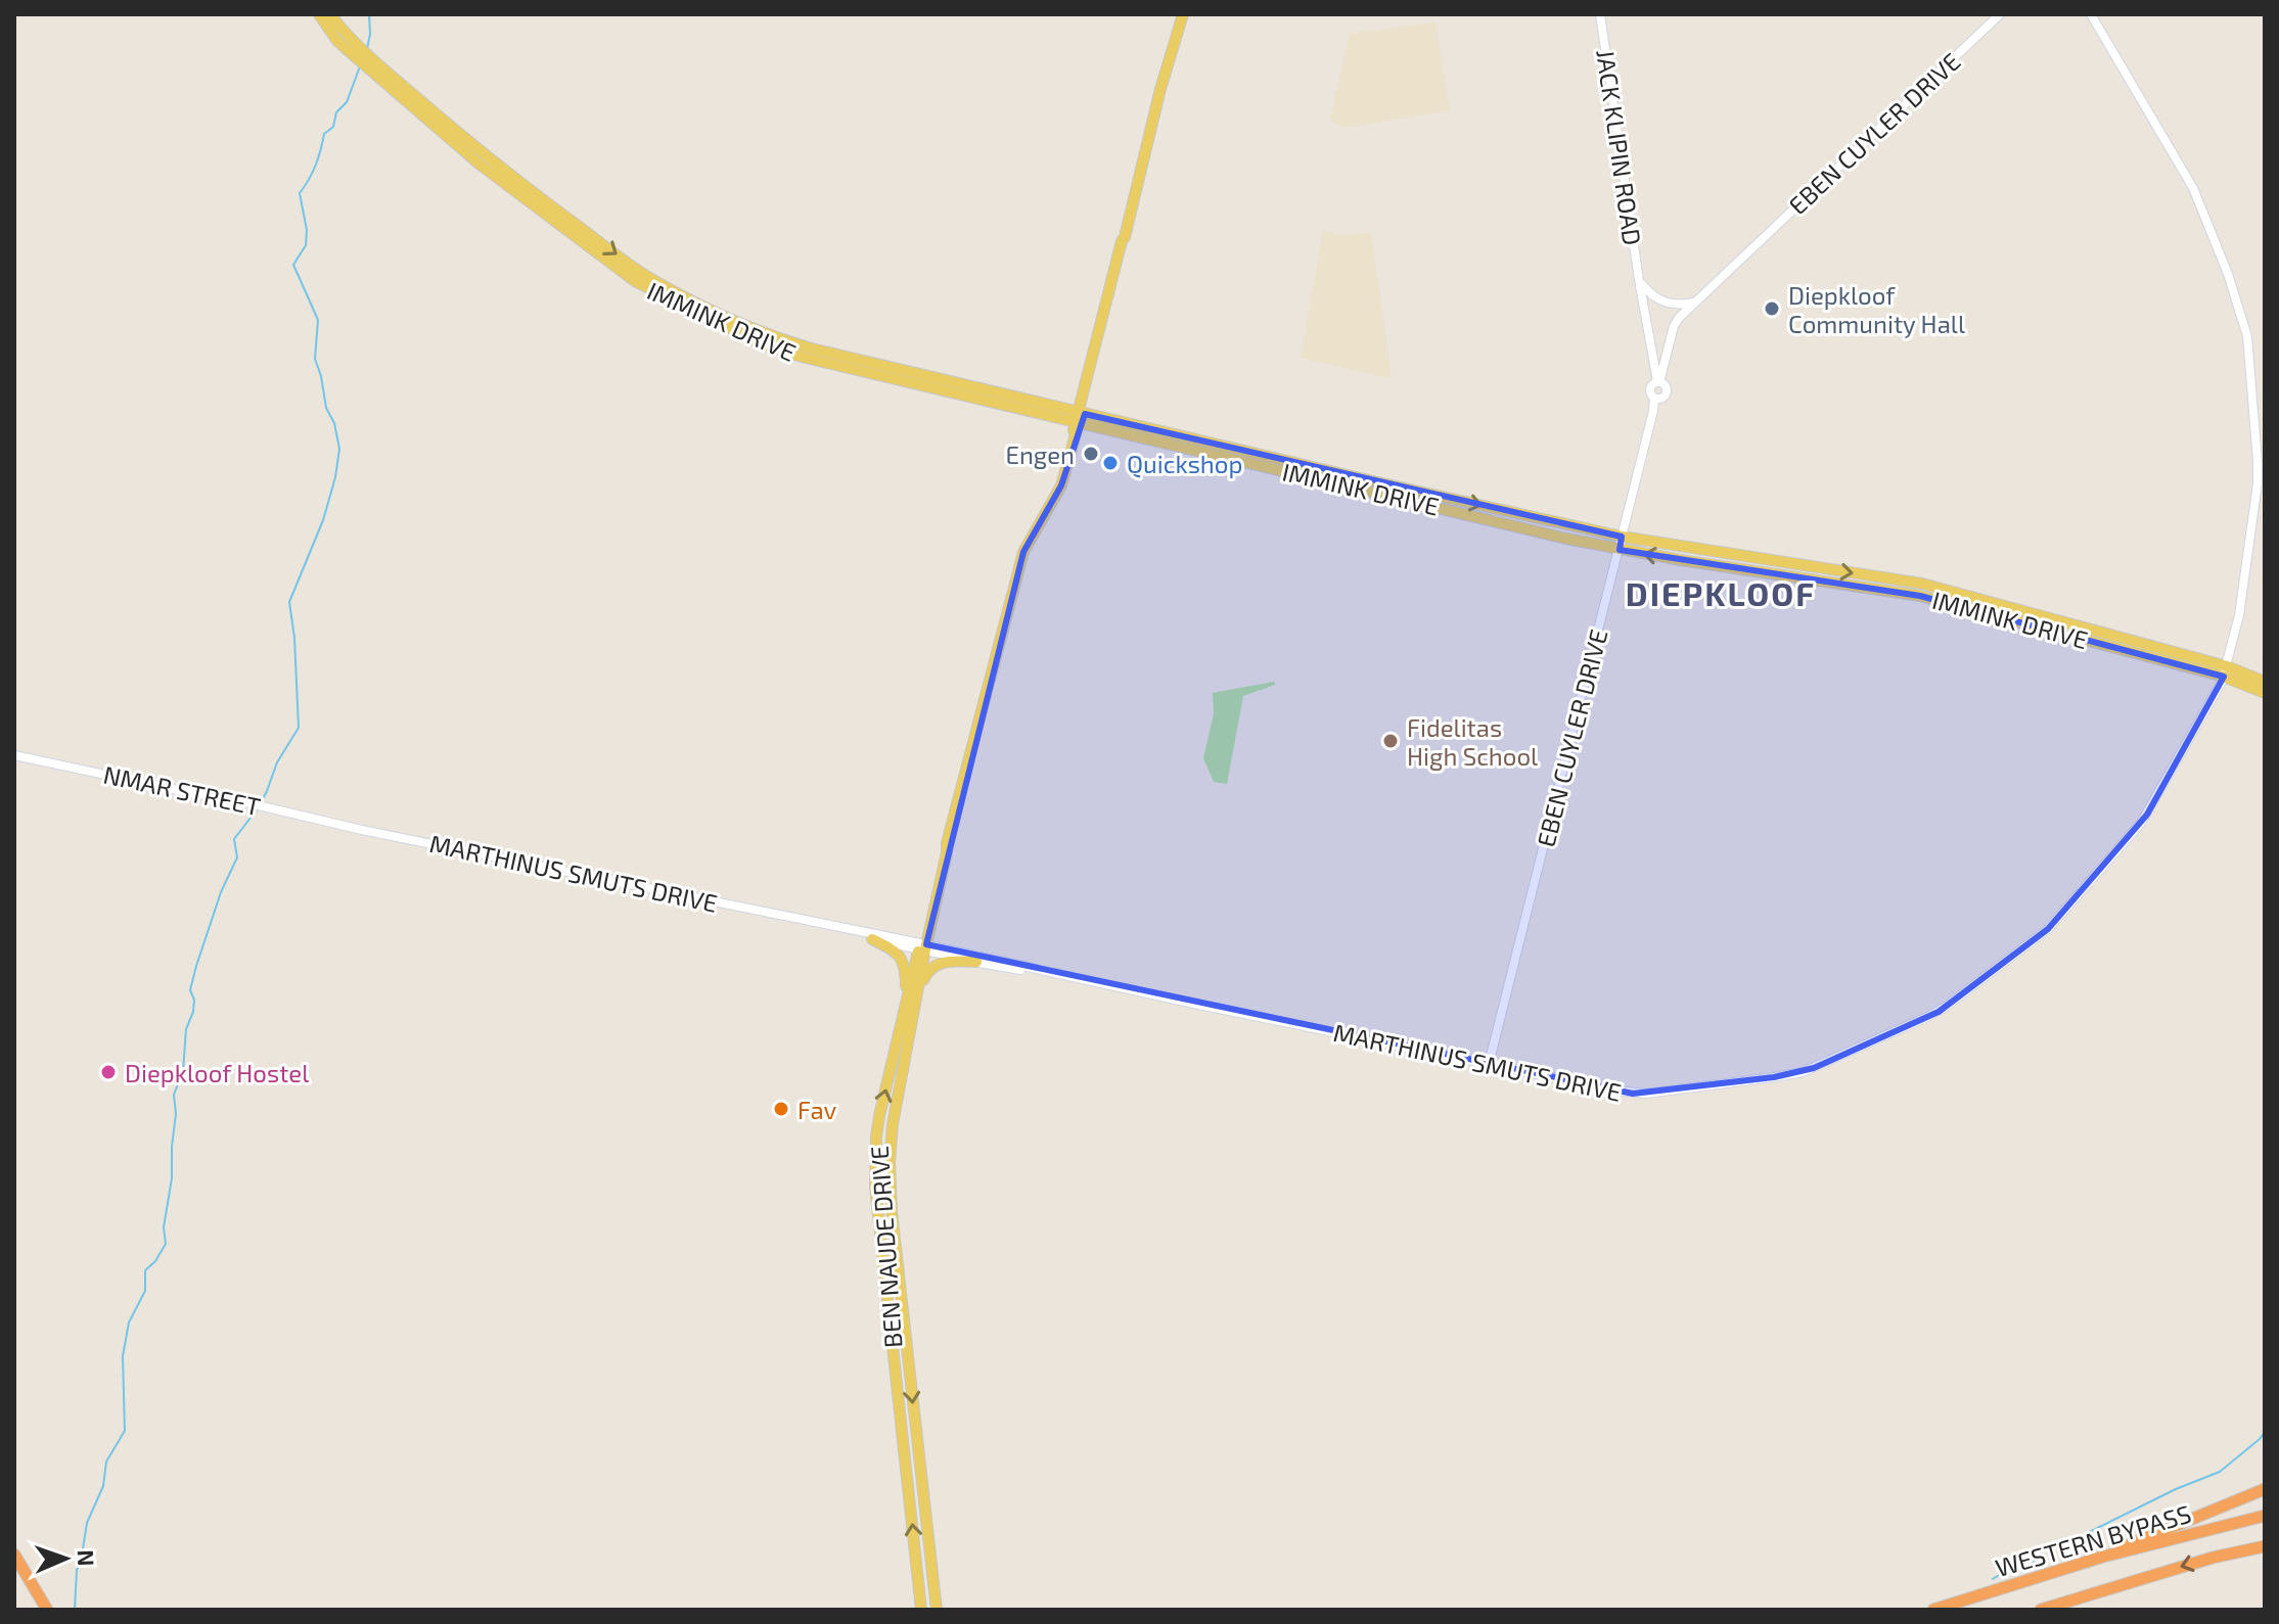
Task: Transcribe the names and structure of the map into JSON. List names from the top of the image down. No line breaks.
{"streets":{"highway":["WESTERN BYPASS"],"main road":["IMMINK DRIVE","BEN NAUDE DRIVE"],"street":["EBEN CUYLER DRIVE","JACK KLIPIN ROAD","NMAR STREET","MARTHINUS SMUTS DRIVE"]},"crossings":[["EBEN CUYLER DRIVE","IMMINK DRIVE"],["EBEN CUYLER DRIVE","MARTHINUS SMUTS DRIVE"],["IMMINK DRIVE","MARTHINUS SMUTS DRIVE"],["IMMINK DRIVE","BEN NAUDE DRIVE"],["NMAR STREET","MARTHINUS SMUTS DRIVE"],["MARTHINUS SMUTS DRIVE","BEN NAUDE DRIVE"]],"districts":["DIEPKLOOF"],"places":["Diepkloof Community Hall","Engen","Quickshop","Fidelitas High School","Diepkloof Hostel","Fav"],"north":"right"}
